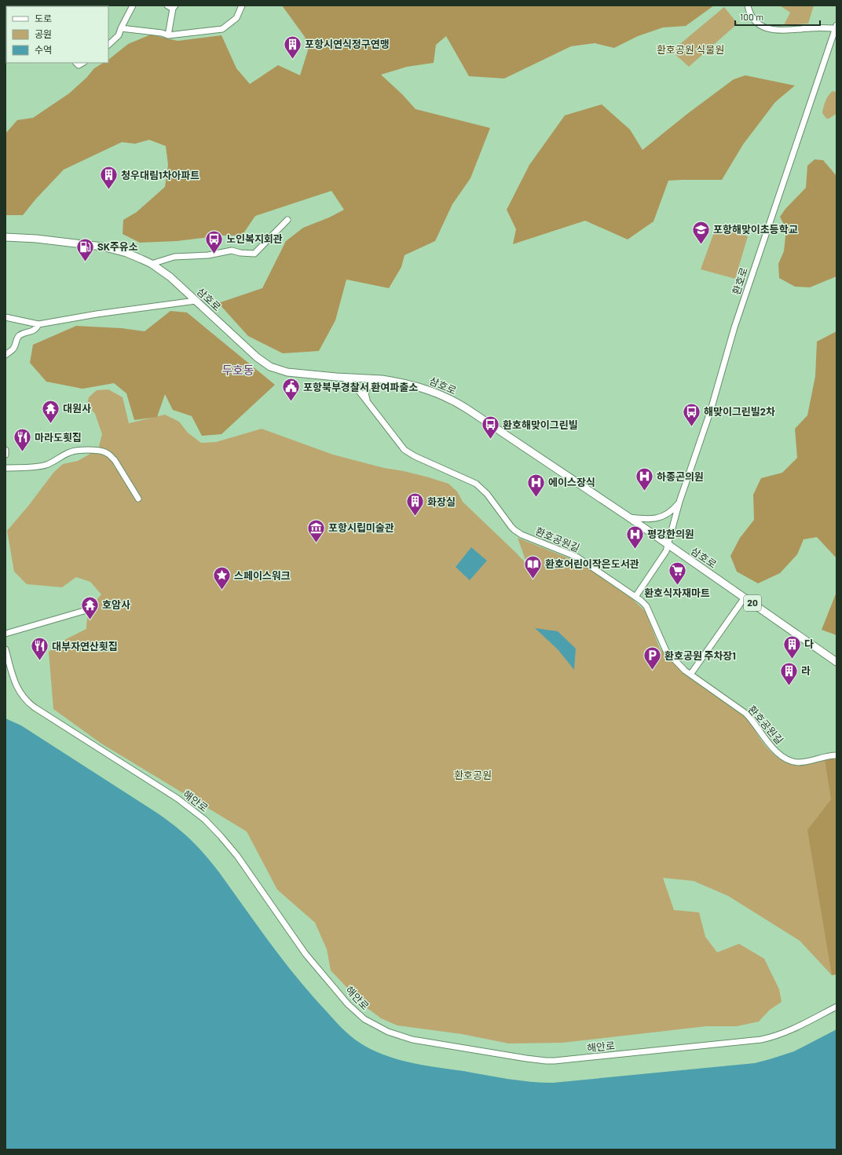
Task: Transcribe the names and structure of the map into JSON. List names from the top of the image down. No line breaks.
{"streets":{"main road":["삼호로","20"],"street":["환호로","환호공원길","해안로"]},"crossings":[["환호로","삼호로"],["환호로","환호공원길"],["삼호로","환호공원길"]],"districts":["두호동"],"parks":["환호공원 식물원","환호공원"],"places":{"building":["포항시연식정구연맹","청우대림1차아파트","화장실","다","라"],"school or university":["포항해맞이초등학교"],"bus stop":["노인복지회관","해맞이그린빌2차","환호해맞이그린빌"],"fuel station":["SK주유소"],"public building":["포항북부경찰서 환여파출소"],"temple":["대원사","호암사"],"restaurant":["마라도횟집","대부자연산횟집"],"hospital":["하종곤의원","에이스장식","평강한의원"],"museum":["포항시립미술관"],"library":["환호어린이작은도서관"],"supermarket":["환호식자재마트"],"place":["스페이스워크"],"parking":["환호공원 주차장1"]},"legend":["도로","공원","수역"],"scale_bar":"100 m"}
